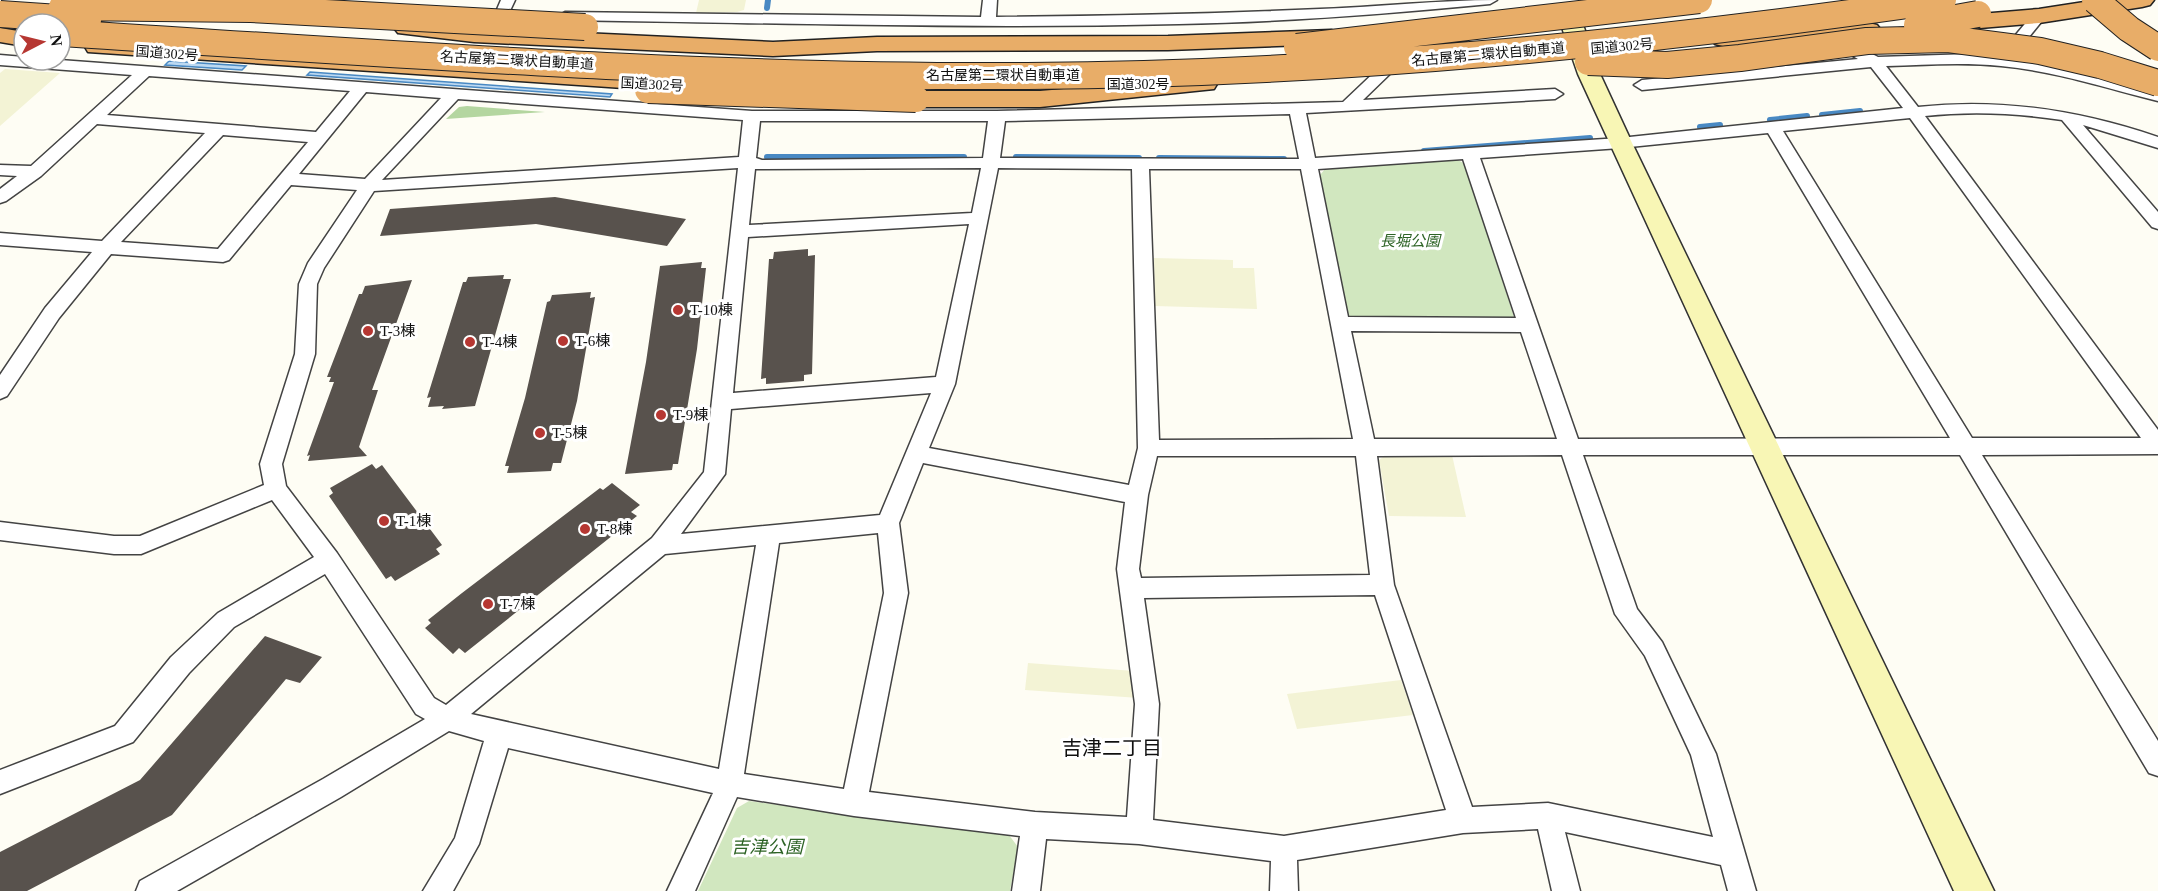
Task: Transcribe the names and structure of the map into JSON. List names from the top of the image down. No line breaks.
{"streets":{"highway":["国道302号","名古屋第二環状自動車道"]},"districts":["吉津二丁目"],"parks":["長堀公園","吉津公園"],"places":["T-10棟","T-3棟","T-6棟","T-4棟","T-9棟","T-5棟","T-1棟","T-8棟","T-7棟"],"north":"right"}
